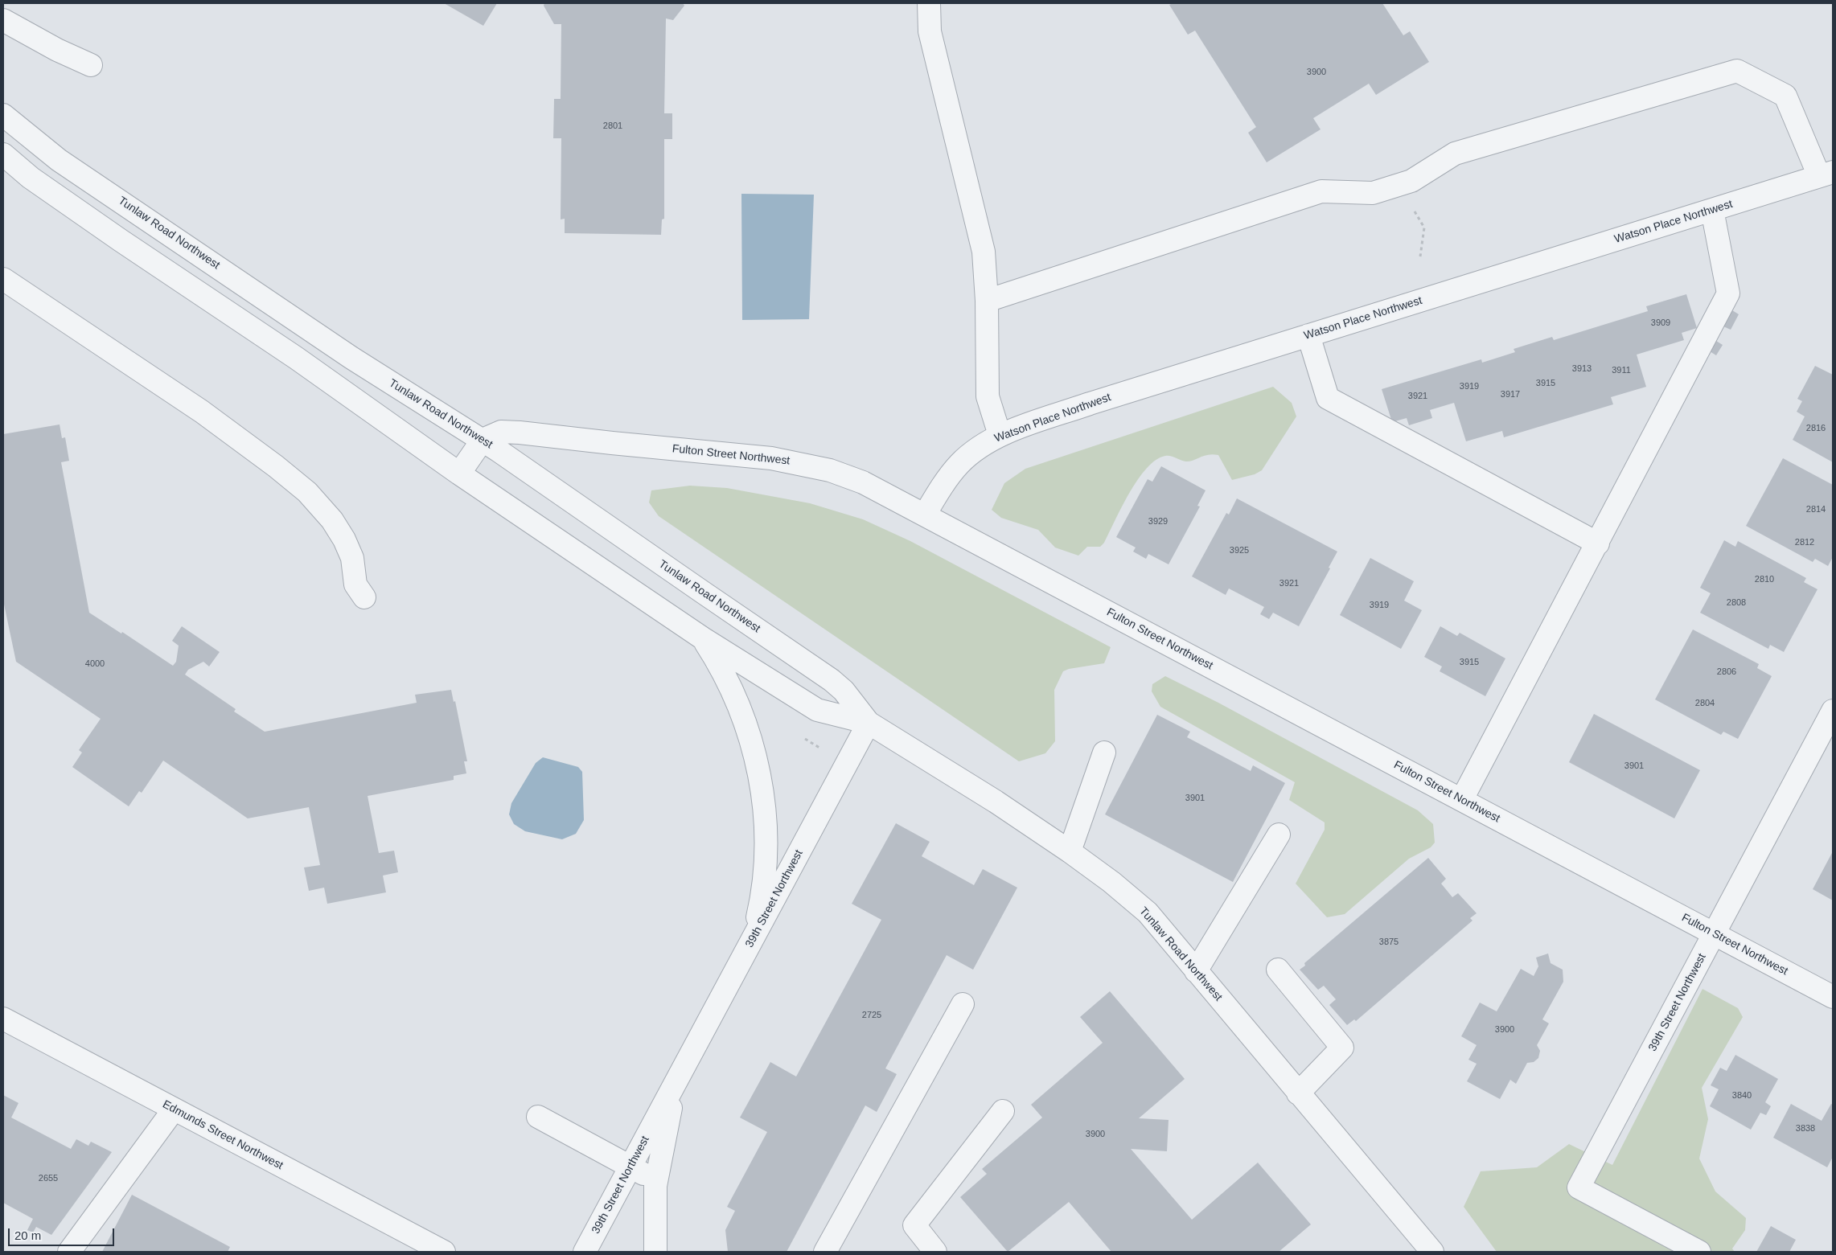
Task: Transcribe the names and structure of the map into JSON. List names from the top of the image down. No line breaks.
{"streets":{"street":["Watson Place Northwest","Tunlaw Road Northwest","Fulton Street Northwest","39th Street Northwest","Edmunds Street Northwest"]},"crossings":[["Watson Place Northwest","Fulton Street Northwest"],["Tunlaw Road Northwest","Fulton Street Northwest"],["Tunlaw Road Northwest","39th Street Northwest"],["Fulton Street Northwest","39th Street Northwest"]],"house_numbers":["3900","2801","3909","3913","3911","3915","3919","3917","3921","2816","2814","3929","2812","3925","2810","3921","2808","3919","3915","4000","2806","2804","3901","3901","3875","2725","3900","3840","3838","3900","2655"],"scale_bar":"20 m"}
